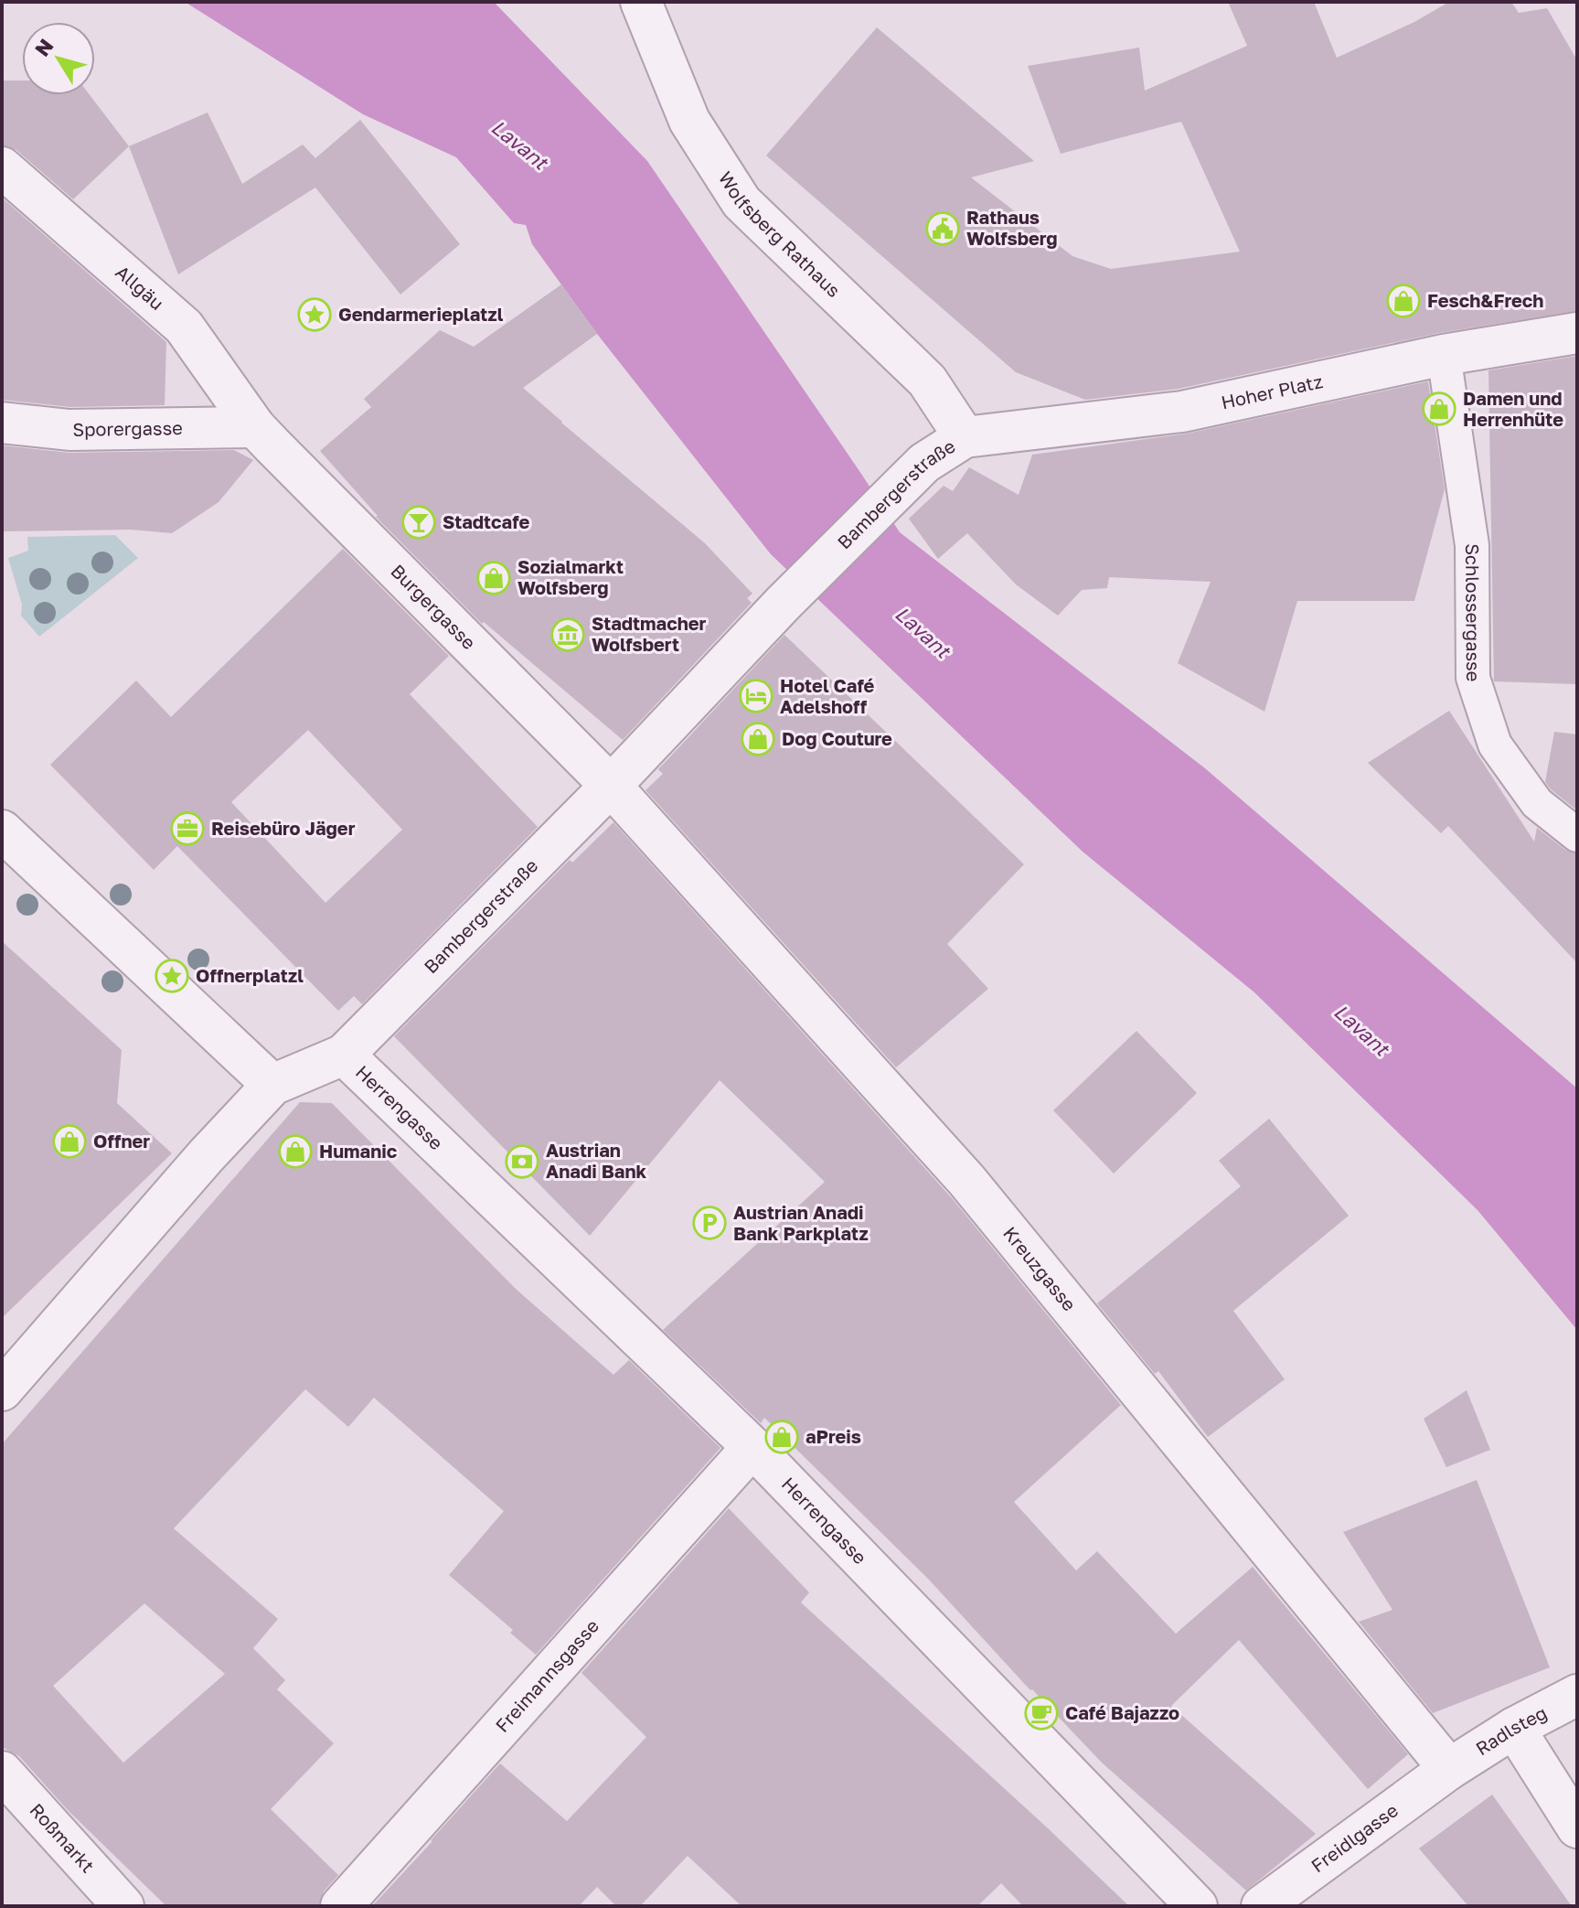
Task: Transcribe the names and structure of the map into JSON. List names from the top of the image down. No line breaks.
{"streets":{"street":["Wolfsberg Rathaus","Allgäu","Hoher Platz","Sporergasse","Bambergerstraße","Burgergasse","Herrengasse","Kreuzgasse","Freimannsgasse","Radlsteg","Freidlgasse","Roßmarkt"],"lane":["Schlossergasse"]},"crossings":[["Wolfsberg Rathaus","Hoher Platz"],["Wolfsberg Rathaus","Bambergerstraße"],["Allgäu","Sporergasse"],["Allgäu","Burgergasse"],["Hoher Platz","Bambergerstraße"],["Hoher Platz","Schlossergasse"],["Sporergasse","Burgergasse"],["Bambergerstraße","Burgergasse"],["Bambergerstraße","Herrengasse"],["Bambergerstraße","Kreuzgasse"],["Burgergasse","Kreuzgasse"],["Herrengasse","Freimannsgasse"],["Kreuzgasse","Radlsteg"],["Kreuzgasse","Freidlgasse"],["Radlsteg","Freidlgasse"]],"water":["Lavant"],"places":{"public building":["Rathaus Wolfsberg"],"shop":["Fesch&Frech","Damen und Herrenhüte","Sozialmarkt Wolfsberg","Dog Couture","Offner","Humanic","aPreis"],"place":["Gendarmerieplatzl","Offnerplatzl"],"bar":["Stadtcafe"],"museum":["Stadtmacher Wolfsbert"],"hotel":["Hotel Café Adelshoff"],"office":["Reisebüro Jäger"],"bank":["Austrian Anadi Bank"],"parking":["Austrian Anadi Bank Parkplatz"],"cafe":["Café Bajazzo"]},"north":"top left"}
